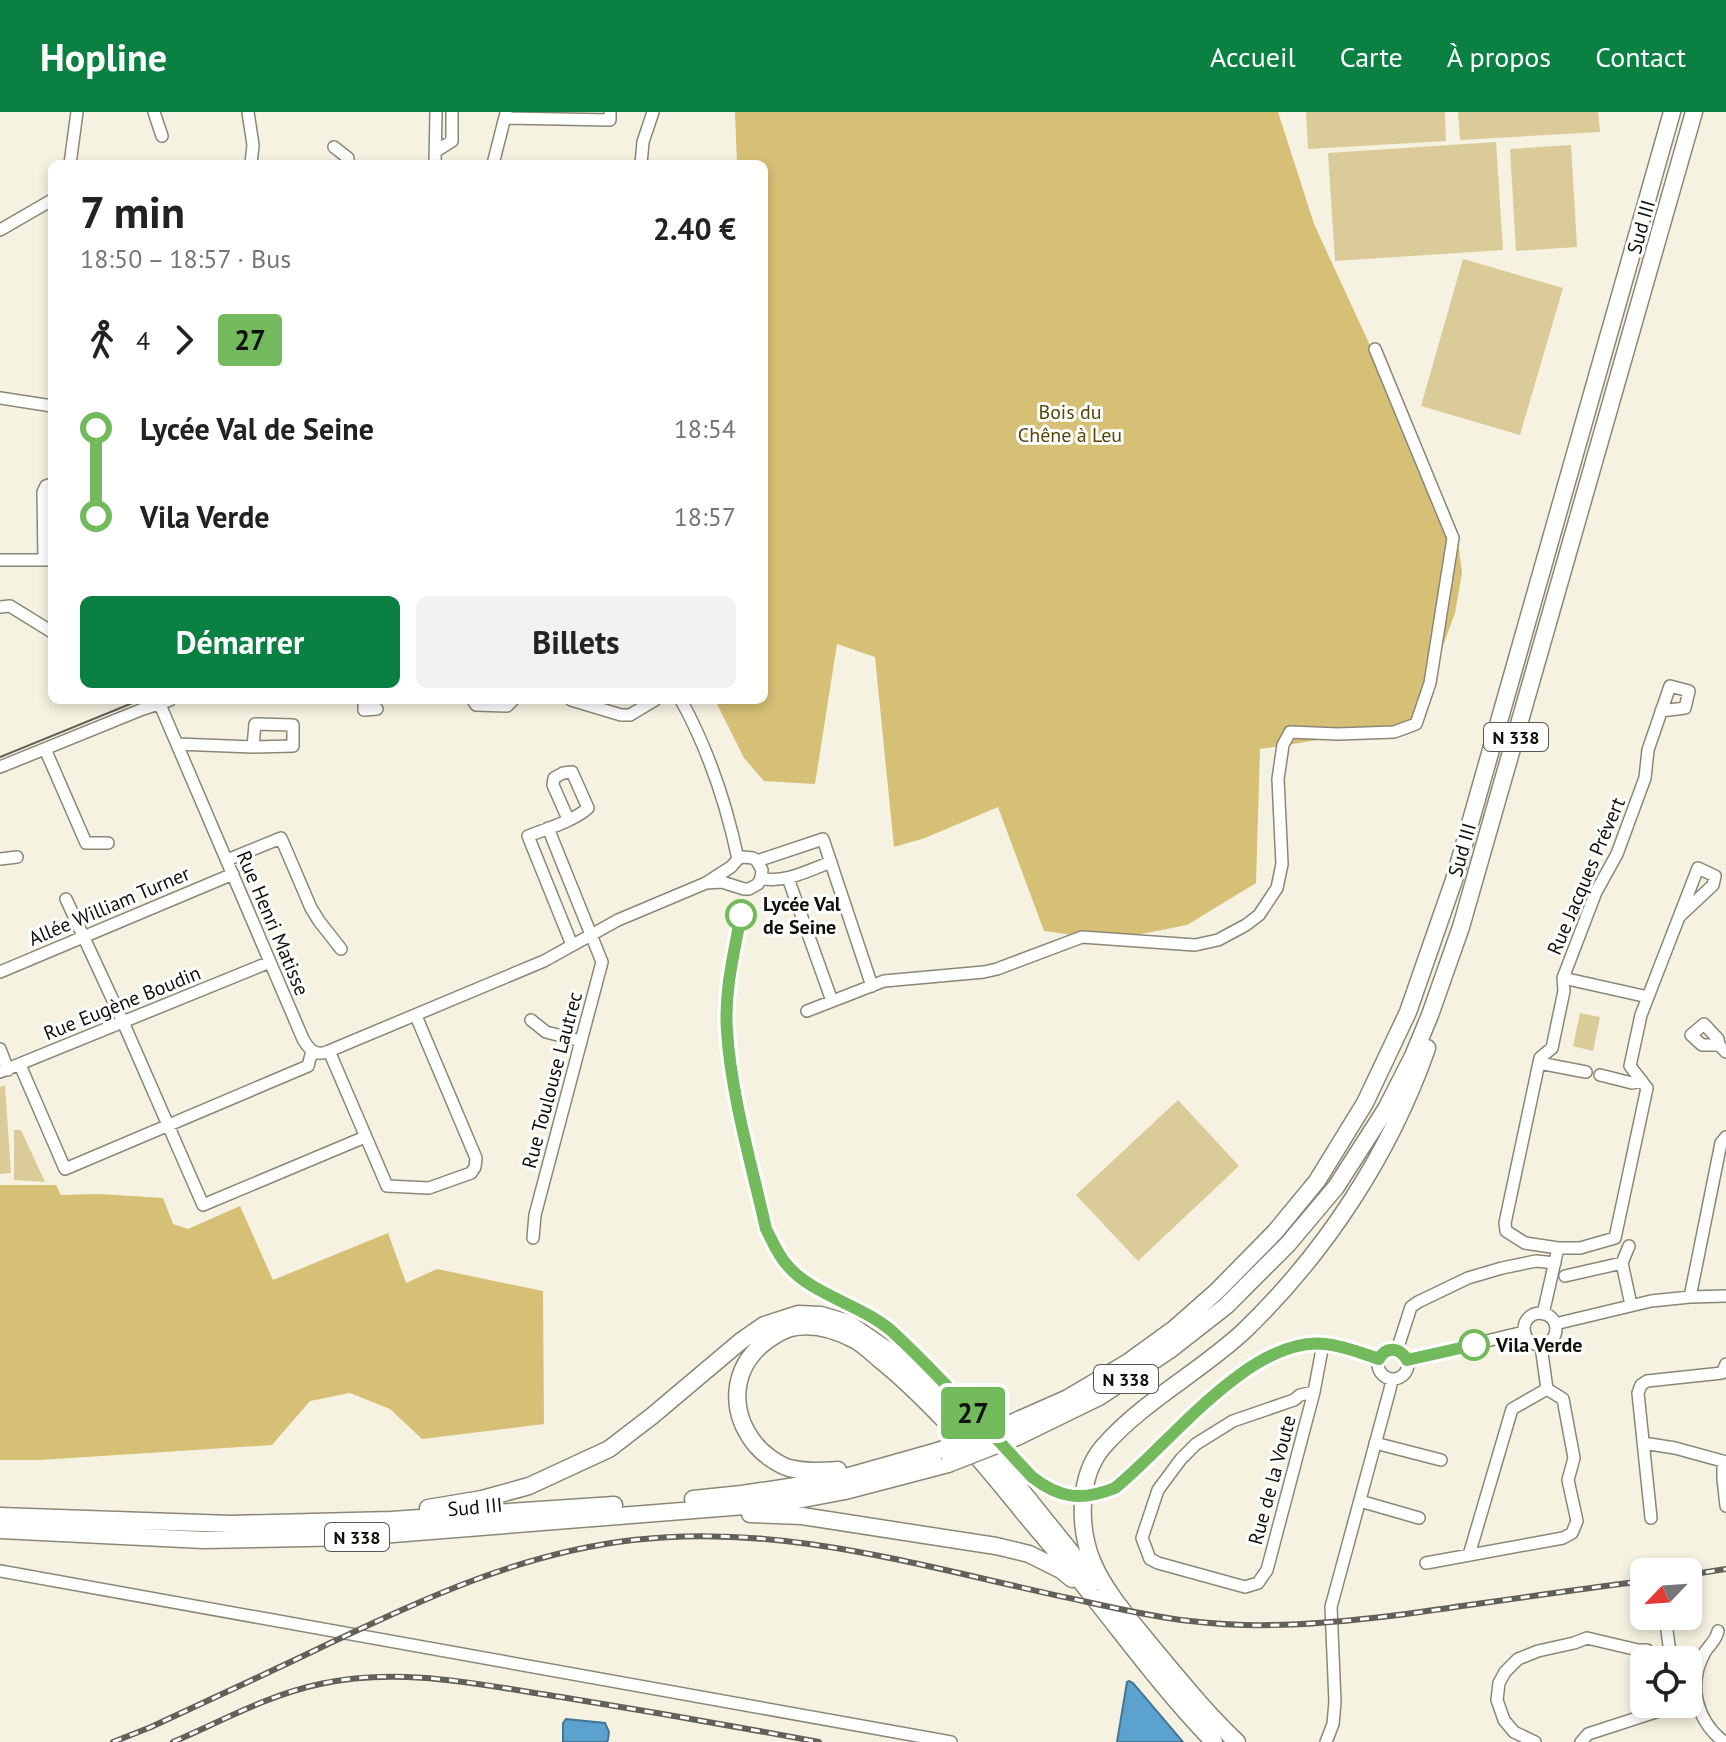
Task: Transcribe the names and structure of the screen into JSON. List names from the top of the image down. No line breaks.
{"streets":{"highway":["Sud III","N 338"],"street":["Rue Jacques Prévert","Allée William Turner","Rue Henri Matisse","Rue Eugène Boudin","Rue Toulouse Lautrec","Rue de la Voute"]},"crossings":[["Sud III","N 338"],["Allée William Turner","Rue Henri Matisse"],["Rue Henri Matisse","Rue Eugène Boudin"]],"parks":["Bois du Chêne à Leu"],"places":["Lycée Val de Seine","Vila Verde"],"lines":["bus line 27"],"north":"bottom left","page":{"header":"Hopline","nav":["Accueil","Carte","À propos","Contact"],"on_map":"27","heading":["7 min","18:50 – 18:57 · Bus","2.40 €"],"legs":["4","27"],"list":[{"name":"Lycée Val de Seine","value":"18:54"},{"name":"Vila Verde","value":"18:57"}],"buttons":["Démarrer","Billets"]}}
